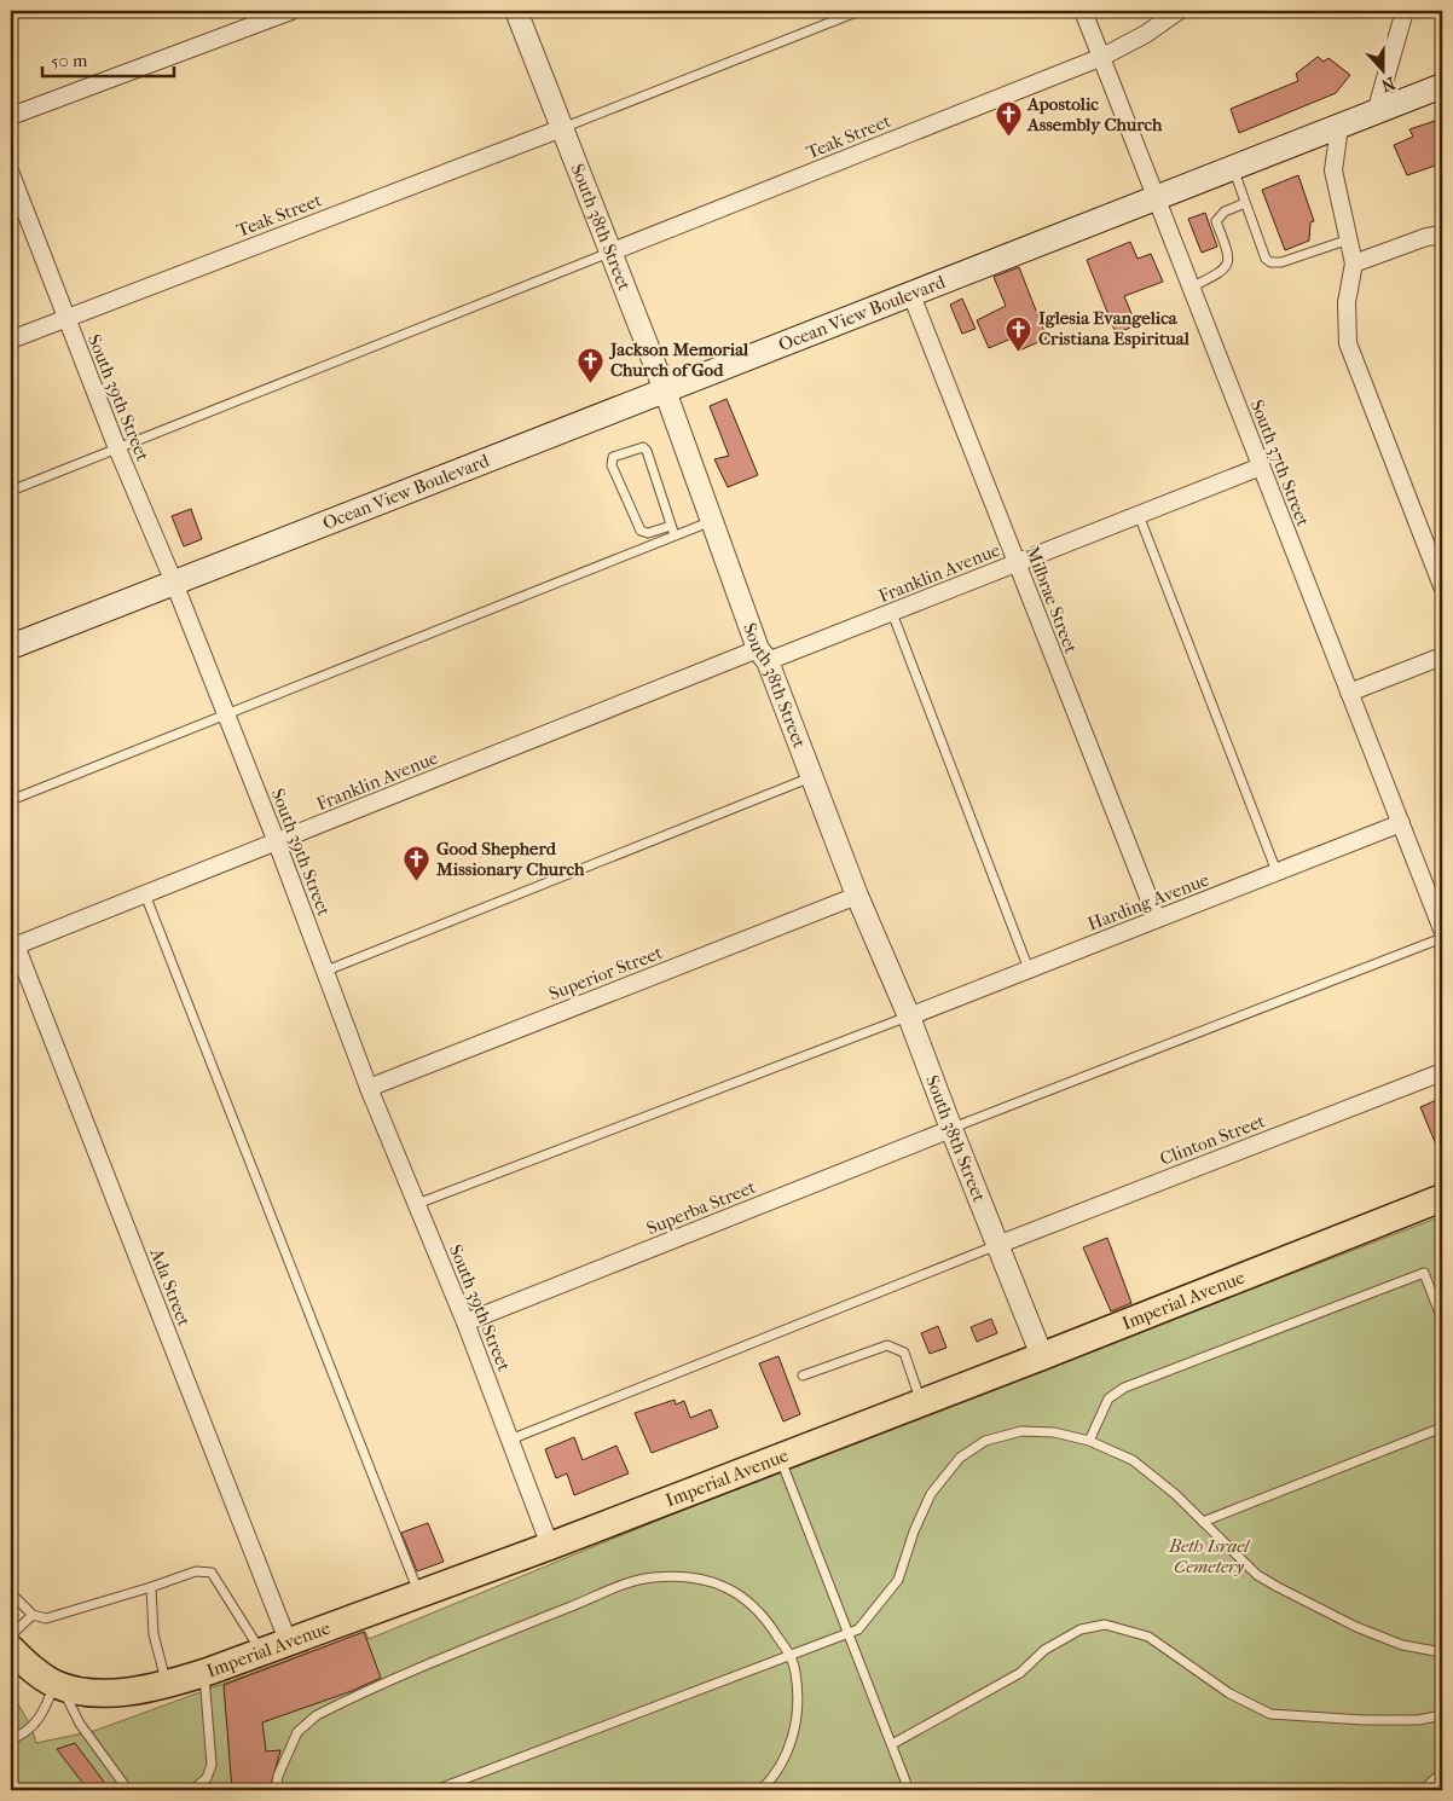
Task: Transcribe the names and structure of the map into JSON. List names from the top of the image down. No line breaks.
{"streets":{"main road":["Ocean View Boulevard","Imperial Avenue"],"street":["Teak Street","South 38th Street","South 39th Street","South 37th Street","Franklin Avenue","Milbrae Street","Harding Avenue","Superior Street","Clinton Street","Superba Street","Ada Street"]},"crossings":[["Teak Street","South 38th Street"],["Teak Street","South 39th Street"],["Teak Street","South 37th Street"],["South 38th Street","Ocean View Boulevard"],["South 38th Street","Franklin Avenue"],["South 38th Street","Harding Avenue"],["South 38th Street","Superior Street"],["South 38th Street","Clinton Street"],["South 38th Street","Superba Street"],["South 38th Street","Imperial Avenue"],["Ocean View Boulevard","South 39th Street"],["Ocean View Boulevard","South 37th Street"],["Ocean View Boulevard","Milbrae Street"],["South 39th Street","Franklin Avenue"],["South 39th Street","Superior Street"],["South 39th Street","Superba Street"],["South 39th Street","Imperial Avenue"],["South 37th Street","Franklin Avenue"],["South 37th Street","Harding Avenue"],["Franklin Avenue","Milbrae Street"],["Franklin Avenue","Ada Street"],["Milbrae Street","Harding Avenue"],["Ada Street","Imperial Avenue"]],"parks":["Beth Israel Cemetery"],"places":{"church":["Apostolic Assembly Church","Iglesia Evangelica Cristiana Espiritual","Jackson Memorial Church of God","Good Shepherd Missionary Church"]},"scale_bar":"50 m","north":"bottom"}
